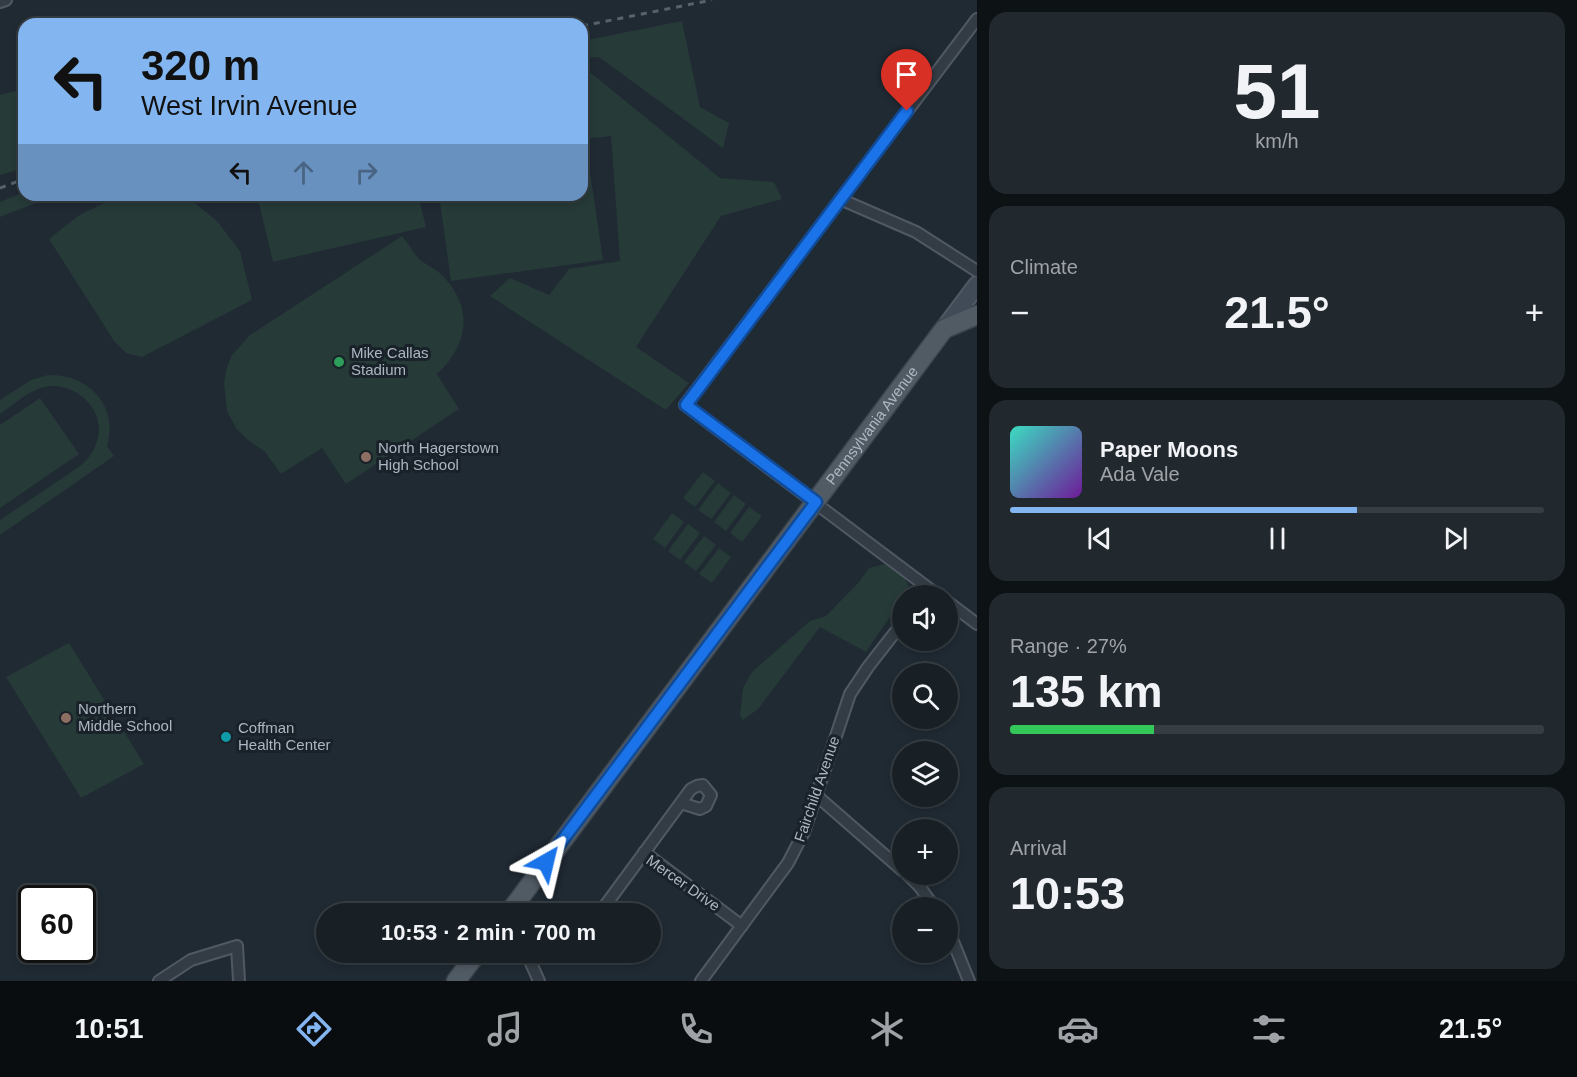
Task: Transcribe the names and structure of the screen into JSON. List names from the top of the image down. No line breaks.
{"streets":{"main road":["Pennsylvania Avenue"],"street":["Fairchild Avenue","Mercer Drive"]},"crossings":[["Fairchild Avenue","Mercer Drive"]],"places":["Mike Callas Stadium","North Hagerstown High School","Northern Middle School","Coffman Health Center"],"page":{"tile":[["51","km/h"],"Climate",["Range · 27%","135 km"],["Arrival","10:53"]],"turn":["320 m","West Irvin Avenue"],"heat":["−","21.5°","+"],"song":["Paper Moons","Ada Vale"],"map_buttons":["+","−"],"limit":"60","trip":"10:53 · 2 min · 700 m","tabs":["10:51","21.5°"]}}
